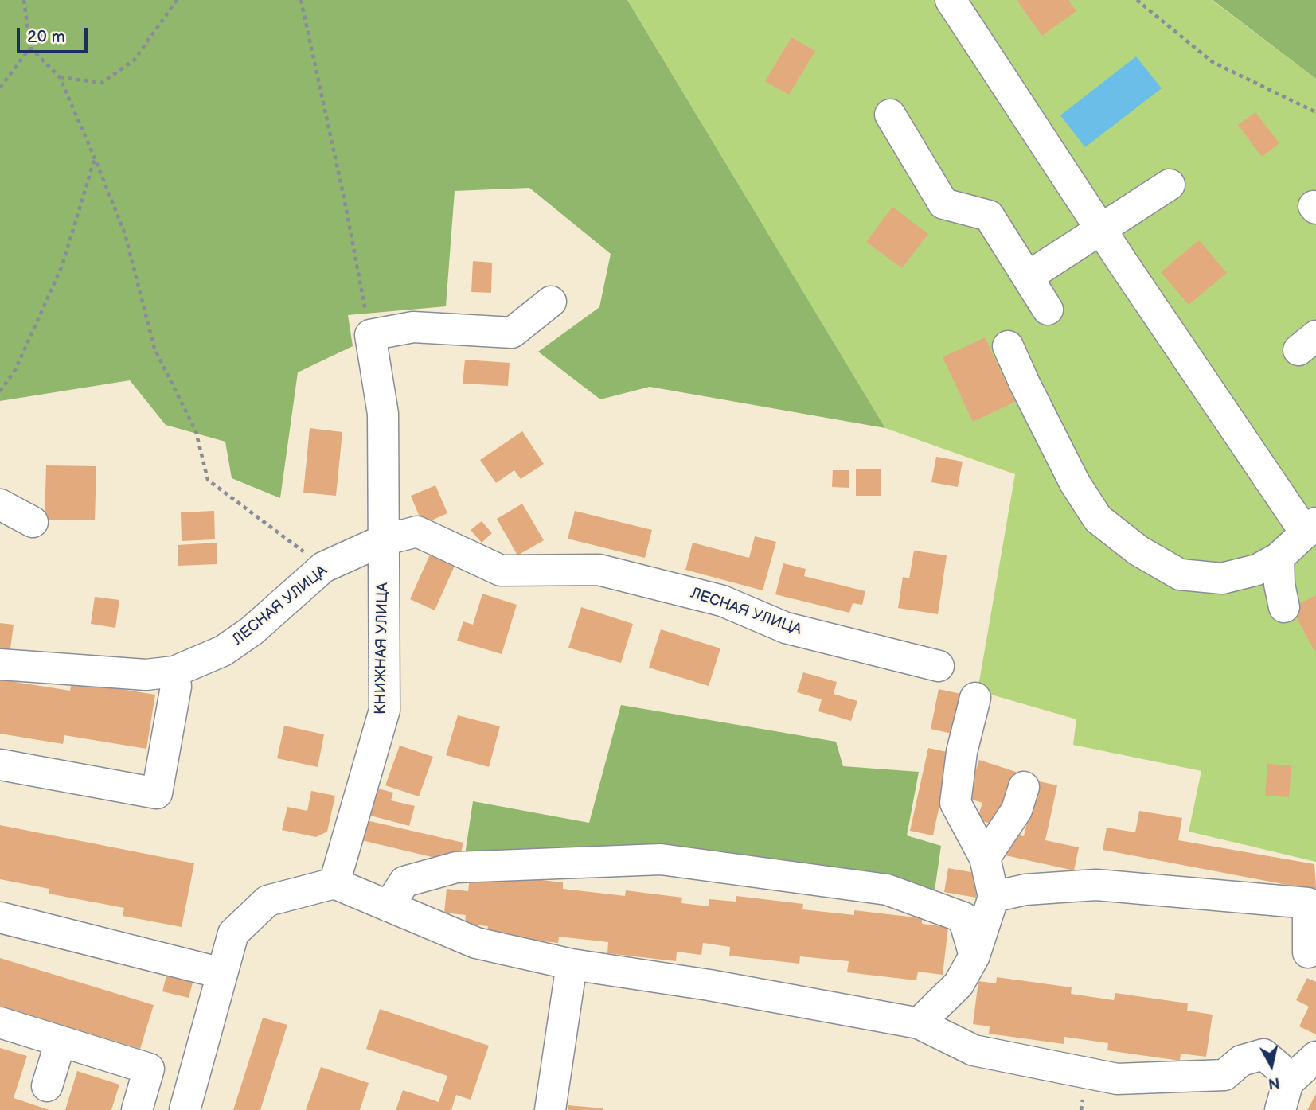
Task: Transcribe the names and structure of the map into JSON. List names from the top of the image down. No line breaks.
{"streets":{"street":["ЛЕСНАЯ УЛИЦА","КНИЖНАЯ УЛИЦА"]},"crossings":[["ЛЕСНАЯ УЛИЦА","КНИЖНАЯ УЛИЦА"]],"scale_bar":"20 m","north":"bottom"}
